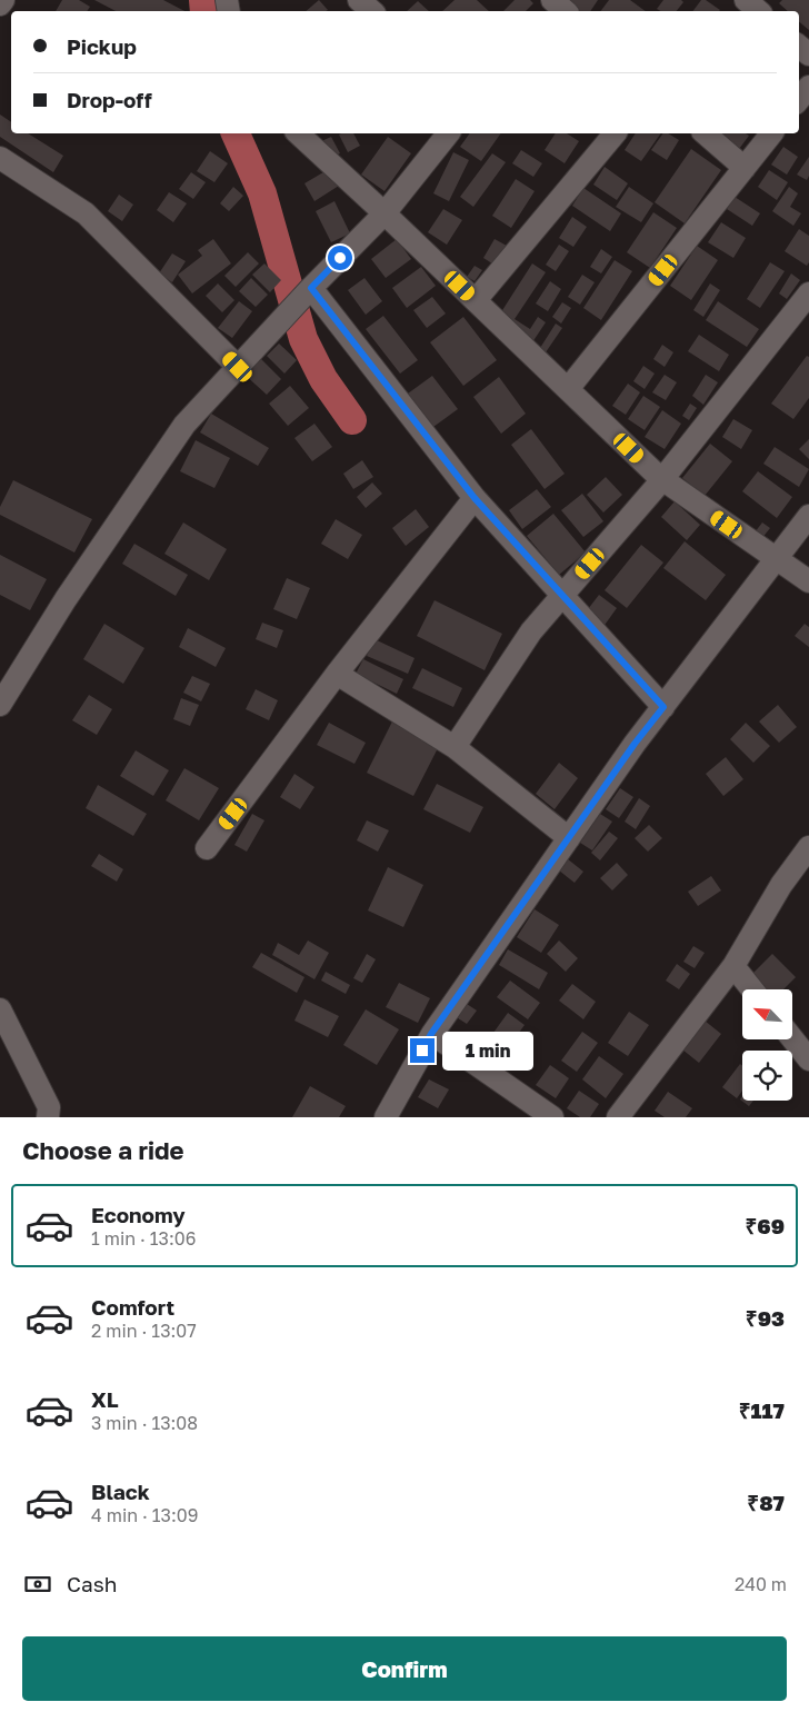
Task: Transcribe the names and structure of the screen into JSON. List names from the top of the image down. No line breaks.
{"north":"top left","page":{"banner":["Pickup","Drop-off"],"bubble":"1 min","heading":"Choose a ride","list":[{"name":"Economy","note":"1 min · 13:06","value":"₹69"},{"name":"Comfort","note":"2 min · 13:07","value":"₹93"},{"name":"XL","note":"3 min · 13:08","value":"₹117"},{"name":"Black","note":"4 min · 13:09","value":"₹87"}],"pay":["Cash","240 m"],"buttons":"Confirm"}}
